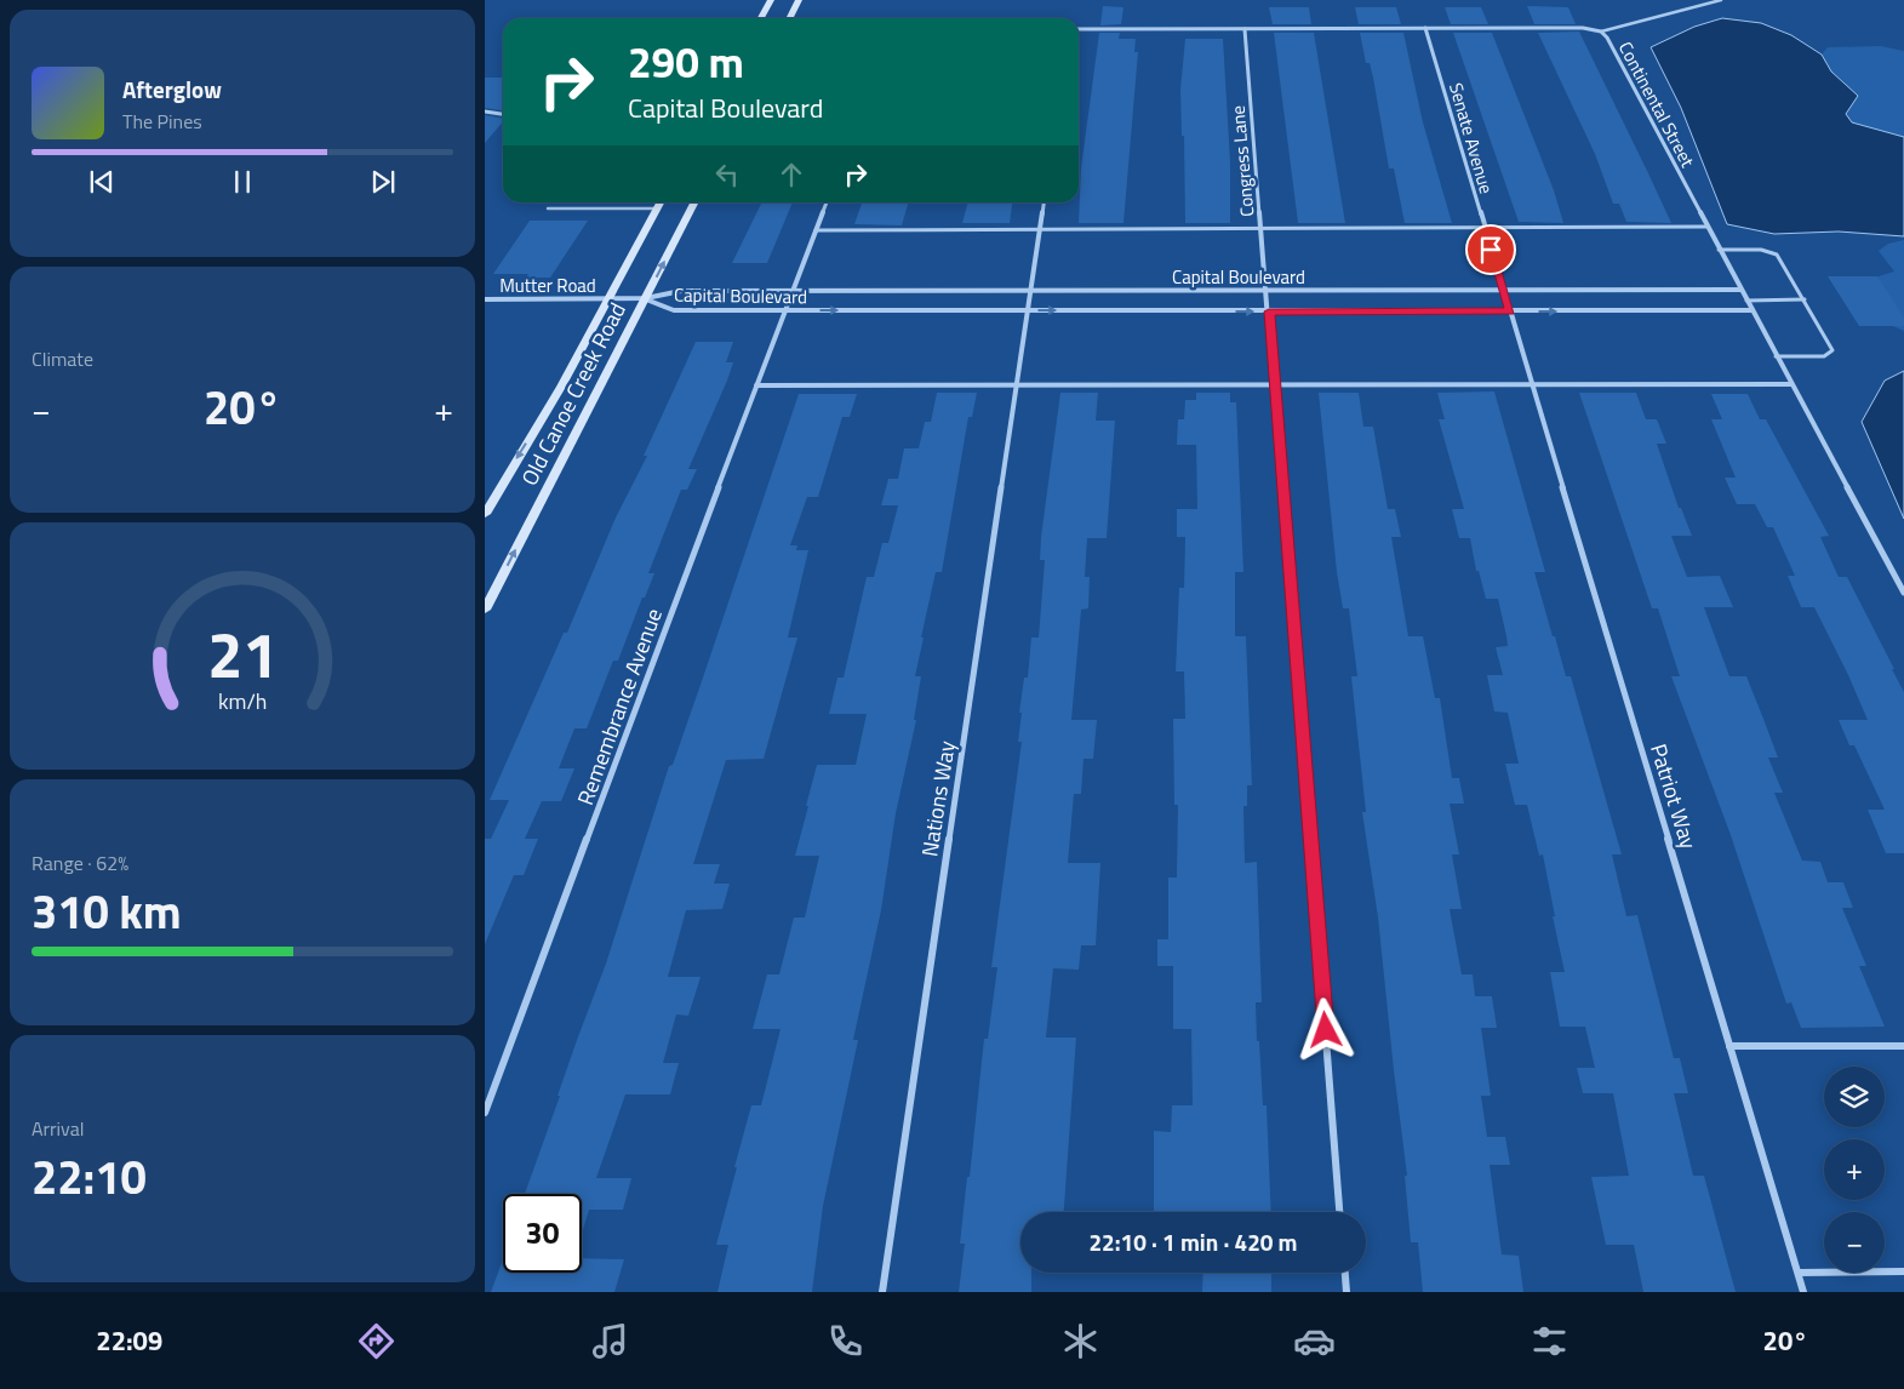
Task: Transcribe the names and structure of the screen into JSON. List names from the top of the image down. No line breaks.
{"streets":{"main road":["Old Canoe Creek Road"],"street":["Continental Street","Senate Avenue","Congress Lane","Capital Boulevard","Mutter Road","Remembrance Avenue","Patriot Way","Nations Way"]},"crossings":[["Continental Street","Senate Avenue"],["Continental Street","Congress Lane"],["Continental Street","Capital Boulevard"],["Senate Avenue","Capital Boulevard"],["Senate Avenue","Patriot Way"],["Congress Lane","Capital Boulevard"],["Capital Boulevard","Mutter Road"],["Capital Boulevard","Old Canoe Creek Road"],["Capital Boulevard","Remembrance Avenue"],["Capital Boulevard","Patriot Way"],["Capital Boulevard","Nations Way"],["Mutter Road","Old Canoe Creek Road"]],"page":{"turn":["290 m","Capital Boulevard"],"song":["Afterglow","The Pines"],"tile":["Climate",["Range · 62%","310 km"],["Arrival","22:10"]],"heat":["−","20°","+"],"map_buttons":["+","−"],"limit":"30","trip":"22:10 · 1 min · 420 m","tabs":["22:09","20°"],"gauge":["21","km/h"]}}
